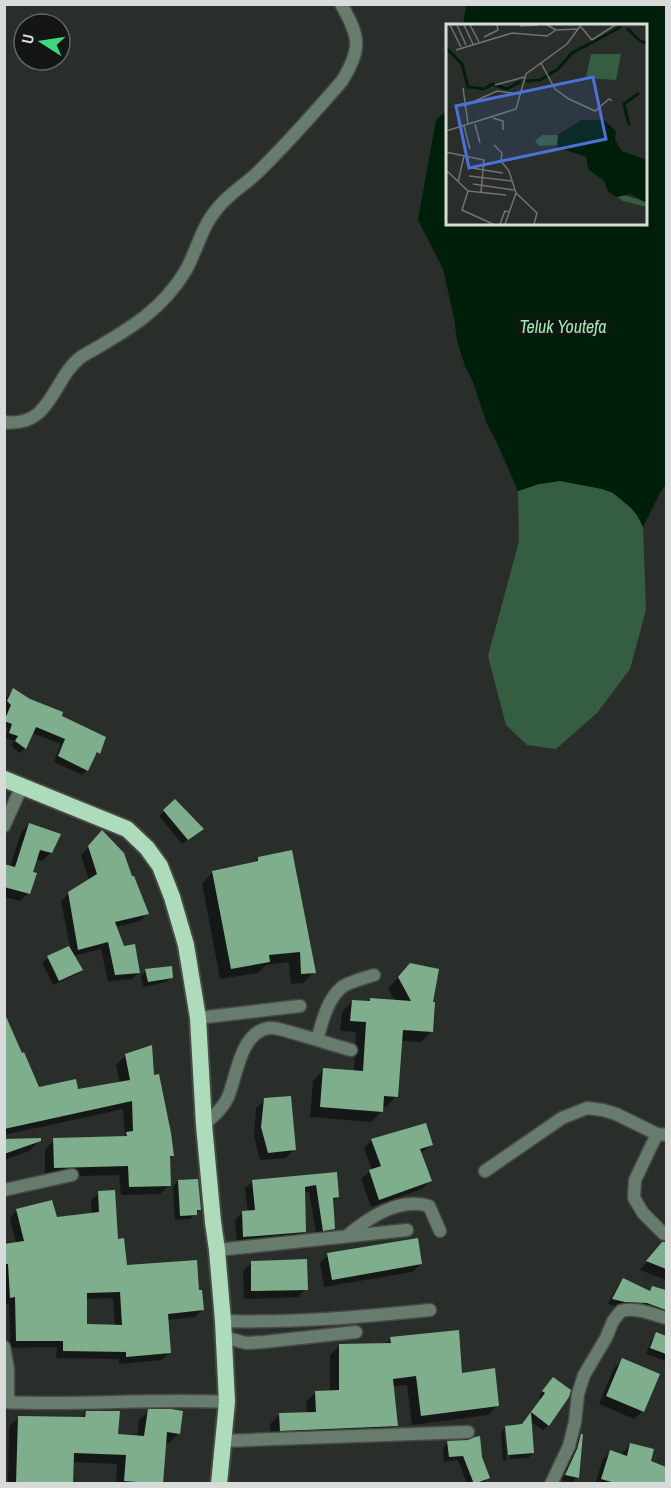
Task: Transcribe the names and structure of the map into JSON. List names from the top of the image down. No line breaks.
{"water":["Teluk Youtefa"],"north":"left"}
